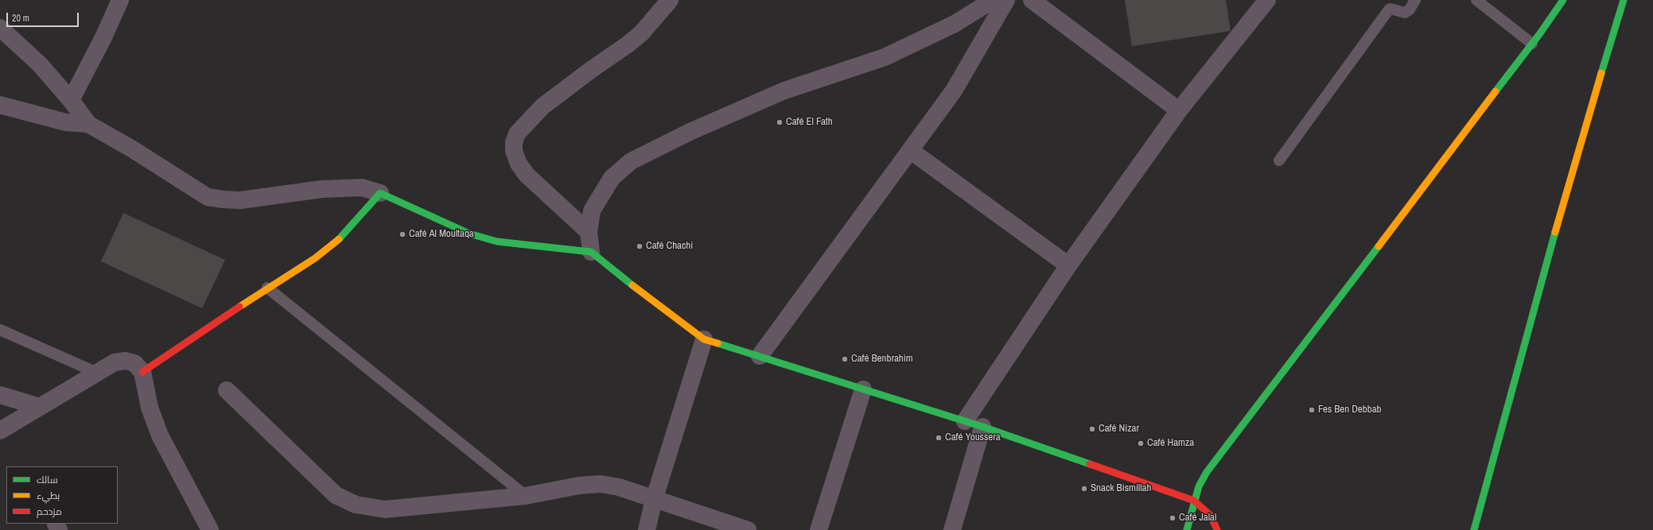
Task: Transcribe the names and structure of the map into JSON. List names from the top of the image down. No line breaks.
{"places":["Café El Fath","Café Al Moultaqa","Café Chachi","Café Benbrahim","Fes Ben Debbab","Café Nizar","Café Youssera","Café Hamza","Snack Bismillah","Café Jalal"],"legend":["سالك","بطيء","مزدحم"],"scale_bar":"20 m"}
